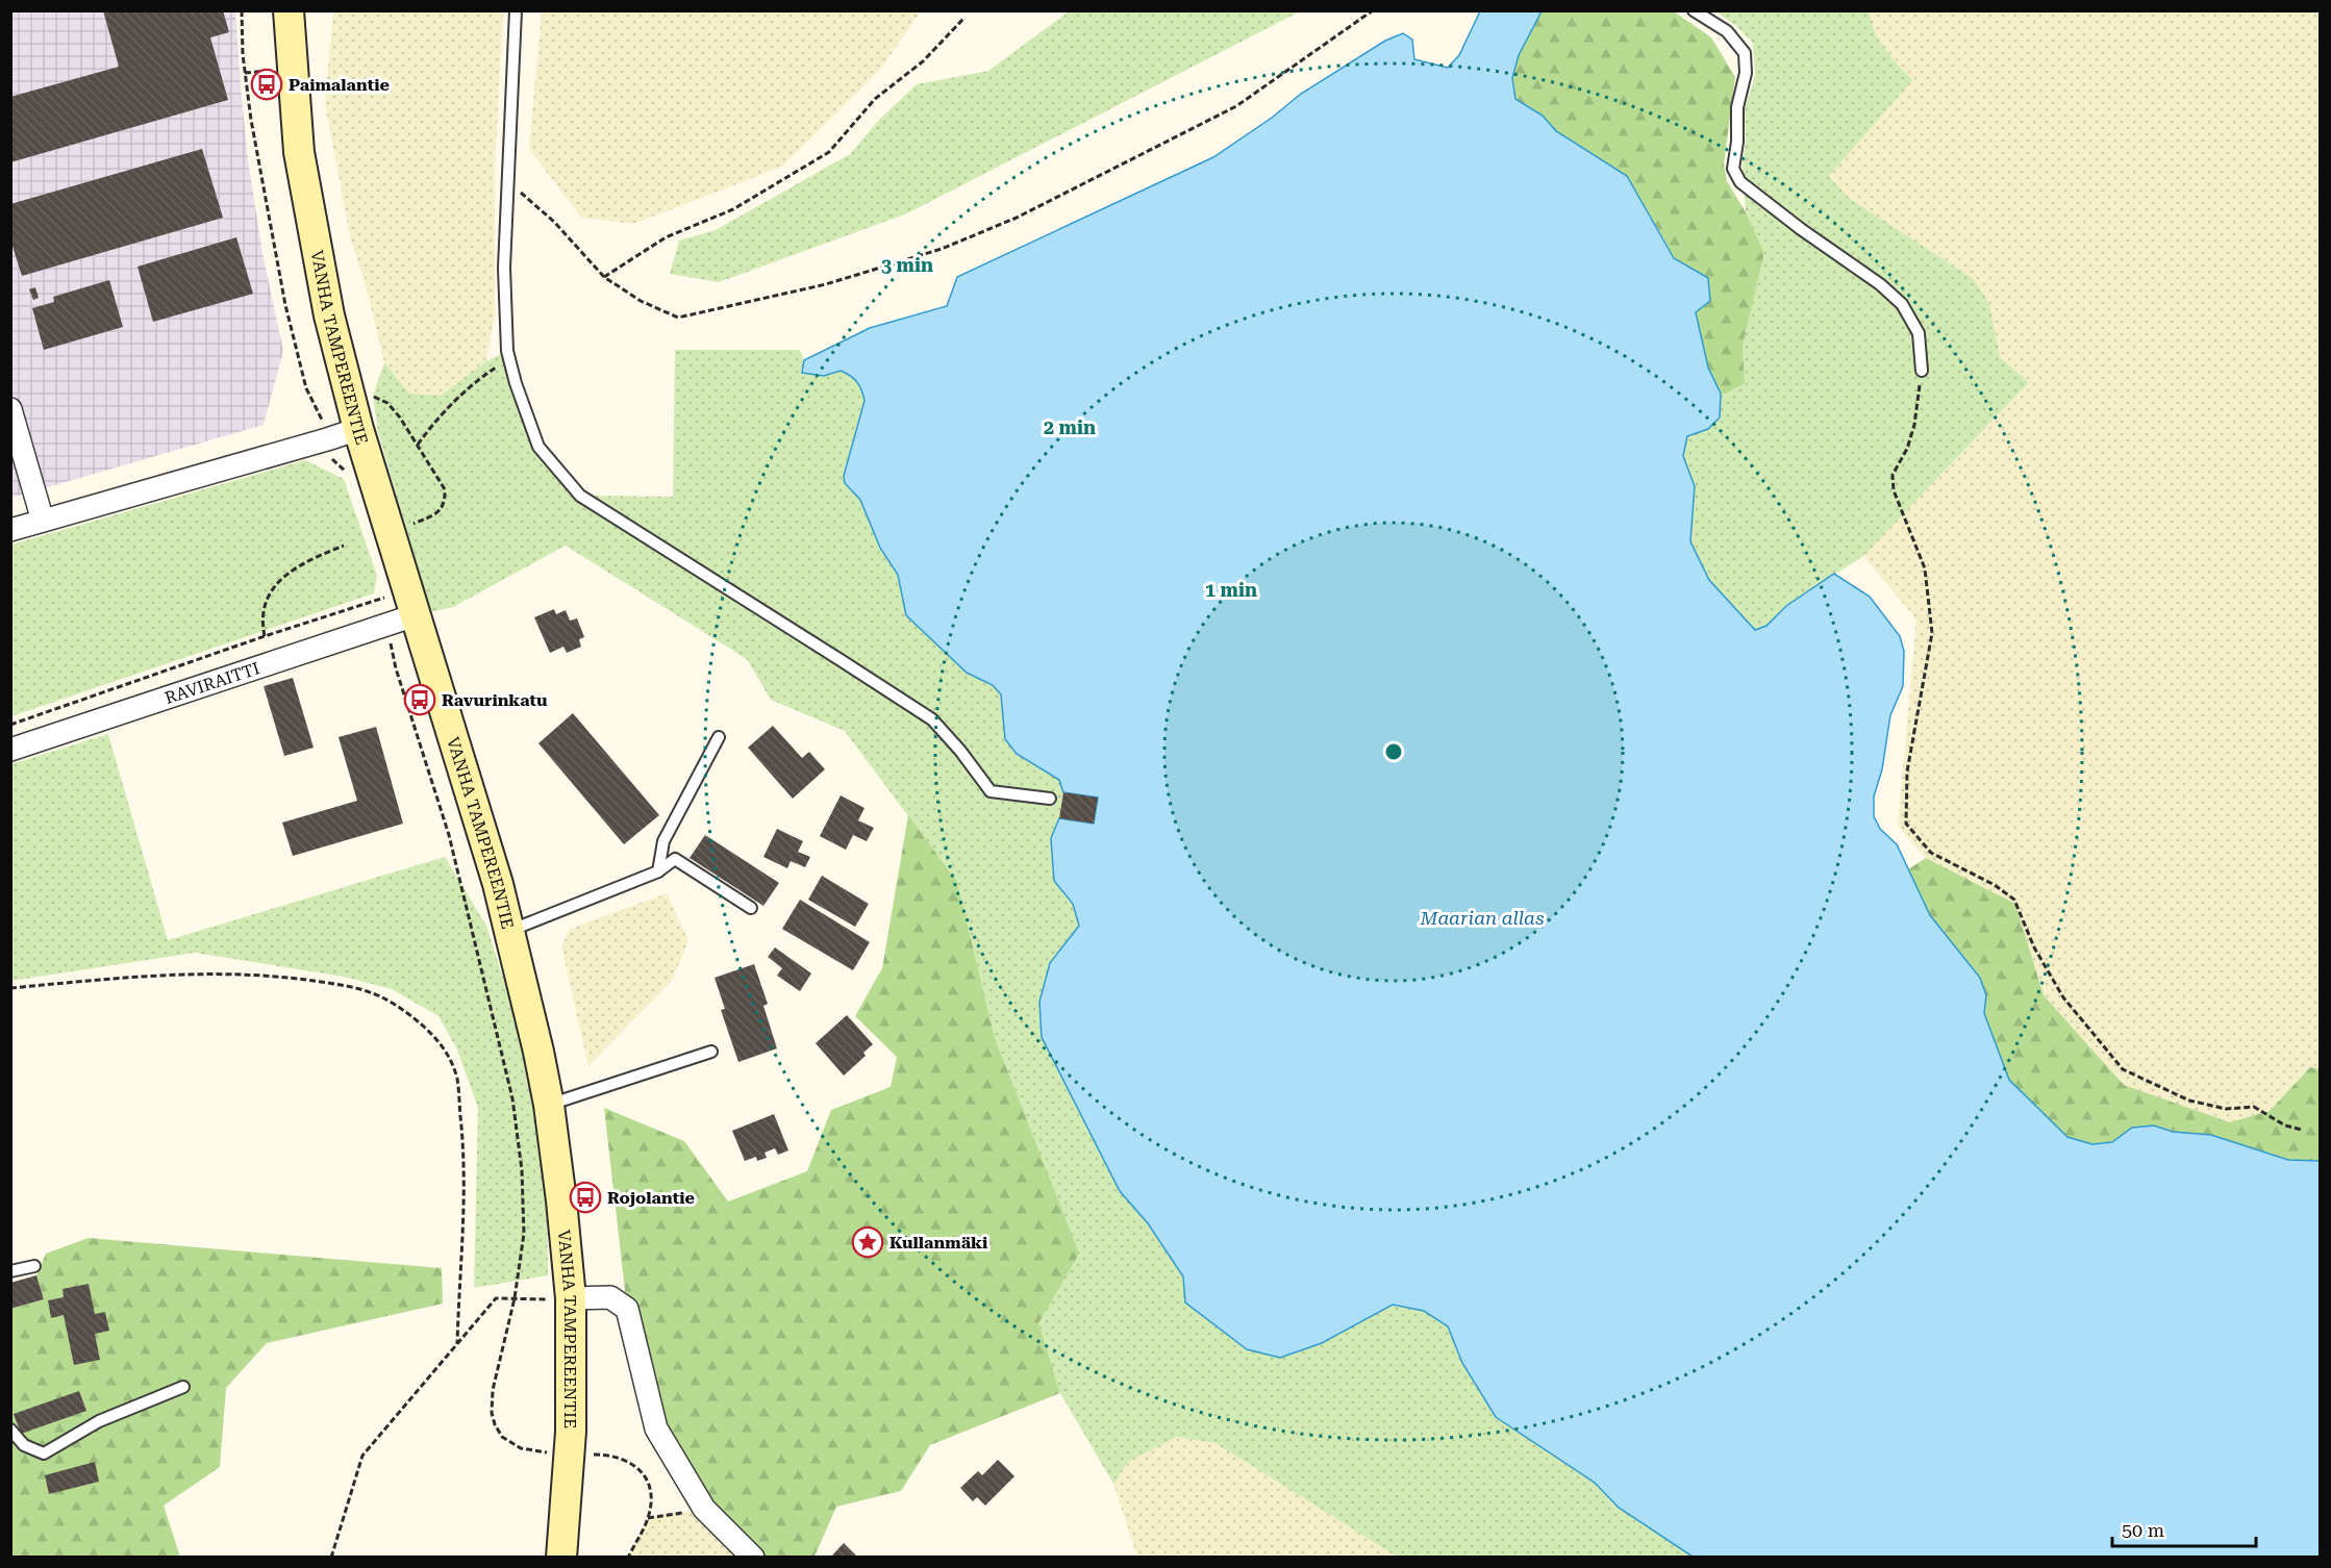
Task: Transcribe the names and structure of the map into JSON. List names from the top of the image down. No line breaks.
{"streets":{"main road":["VANHA TAMPEREENTIE"],"street":["RAVIRAITTI"]},"crossings":[["VANHA TAMPEREENTIE","RAVIRAITTI"]],"water":["Maarian allas"],"places":{"bus stop":["Paimalantie","Ravurinkatu","Rojolantie"],"place":["Kullanmäki"]},"scale_bar":"50 m","rings":["3 min","2 min","1 min"]}
